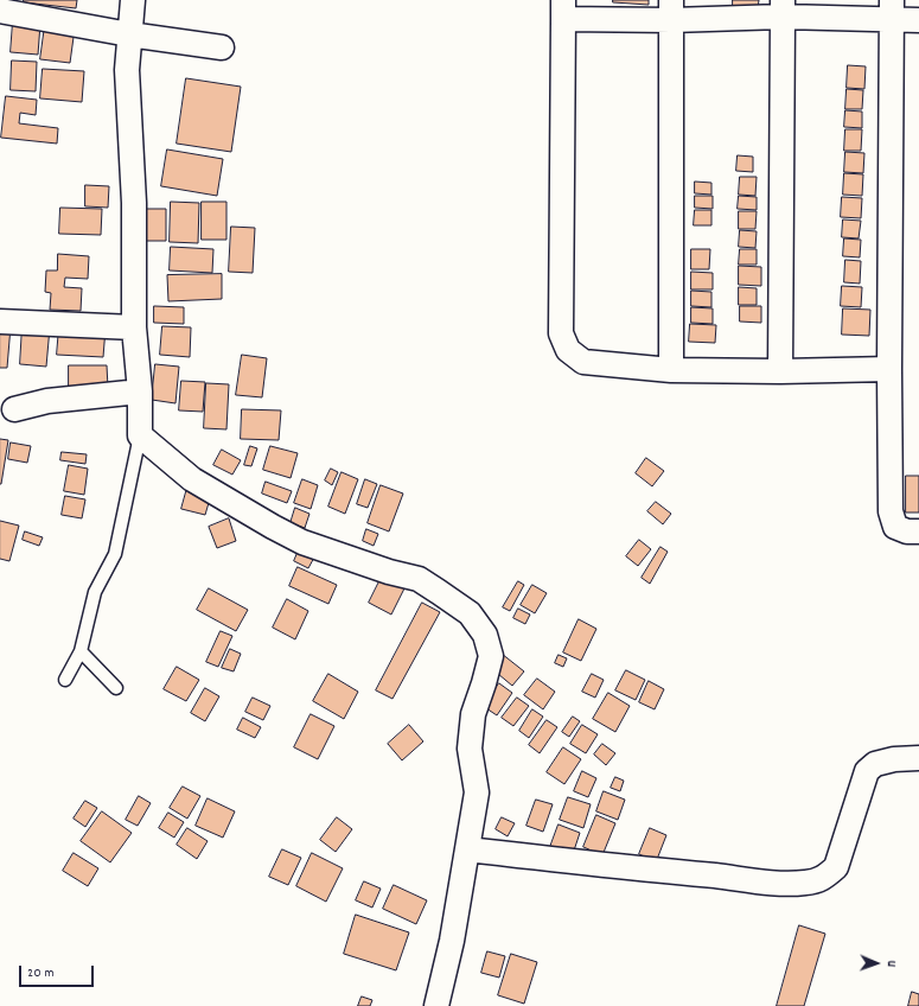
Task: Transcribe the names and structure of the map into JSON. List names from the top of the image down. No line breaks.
{"scale_bar":"20 m","north":"right"}
